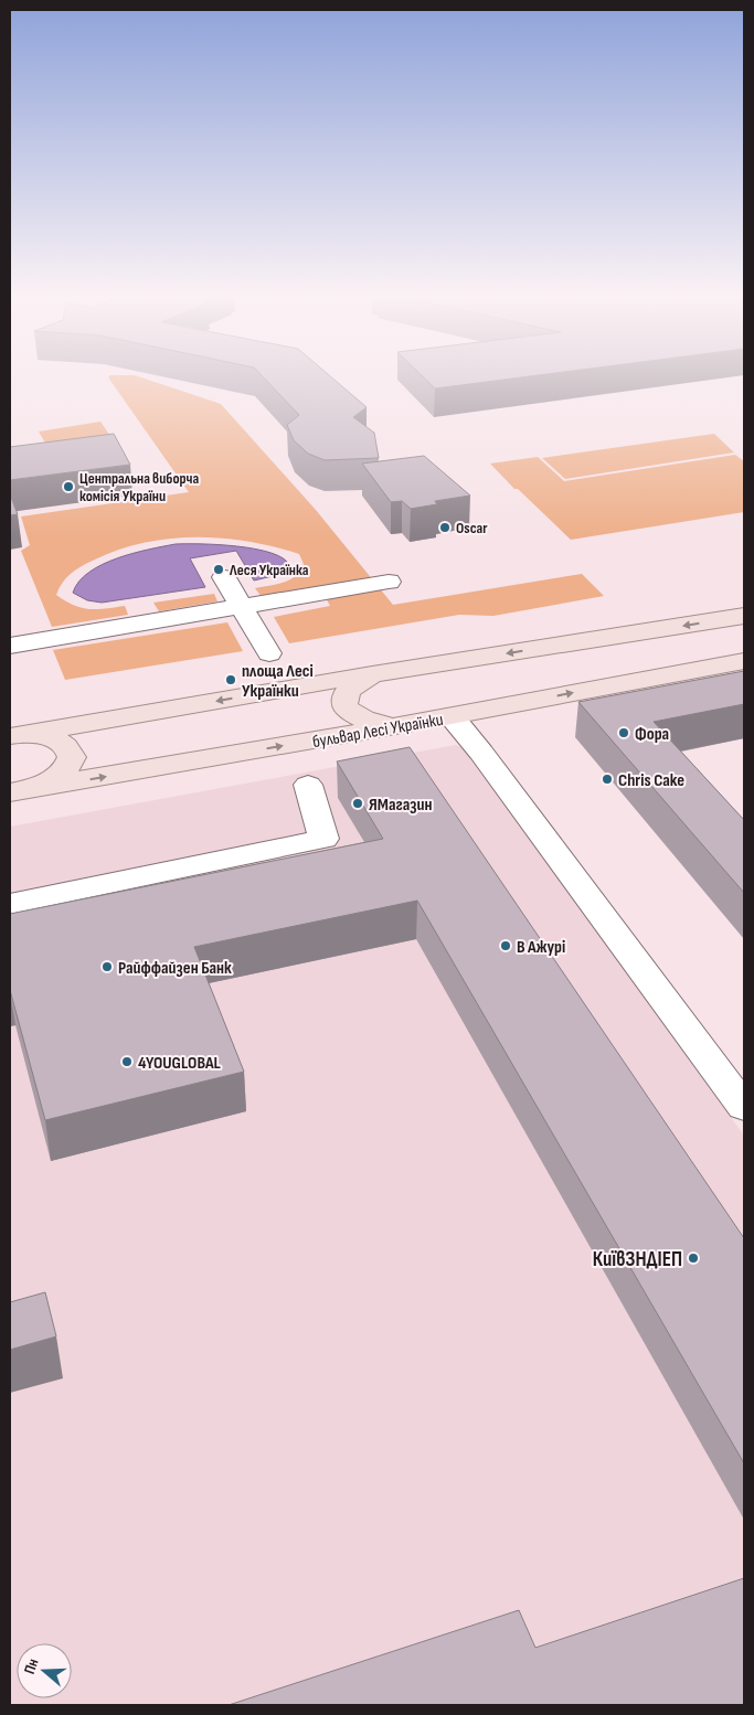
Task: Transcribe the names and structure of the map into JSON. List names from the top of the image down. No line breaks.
{"streets":{"main road":["бульвар Лесі Українки"]},"places":["Центральна виборча комісія України","Oscar","Леся Українка","площа Лесі Українки","Фора","Chris Cake","ЯМагазин","В Ажурі","Райффайзен Банк","4YOUGLOBAL","КиївЗНДІЕП"],"north":"left"}
